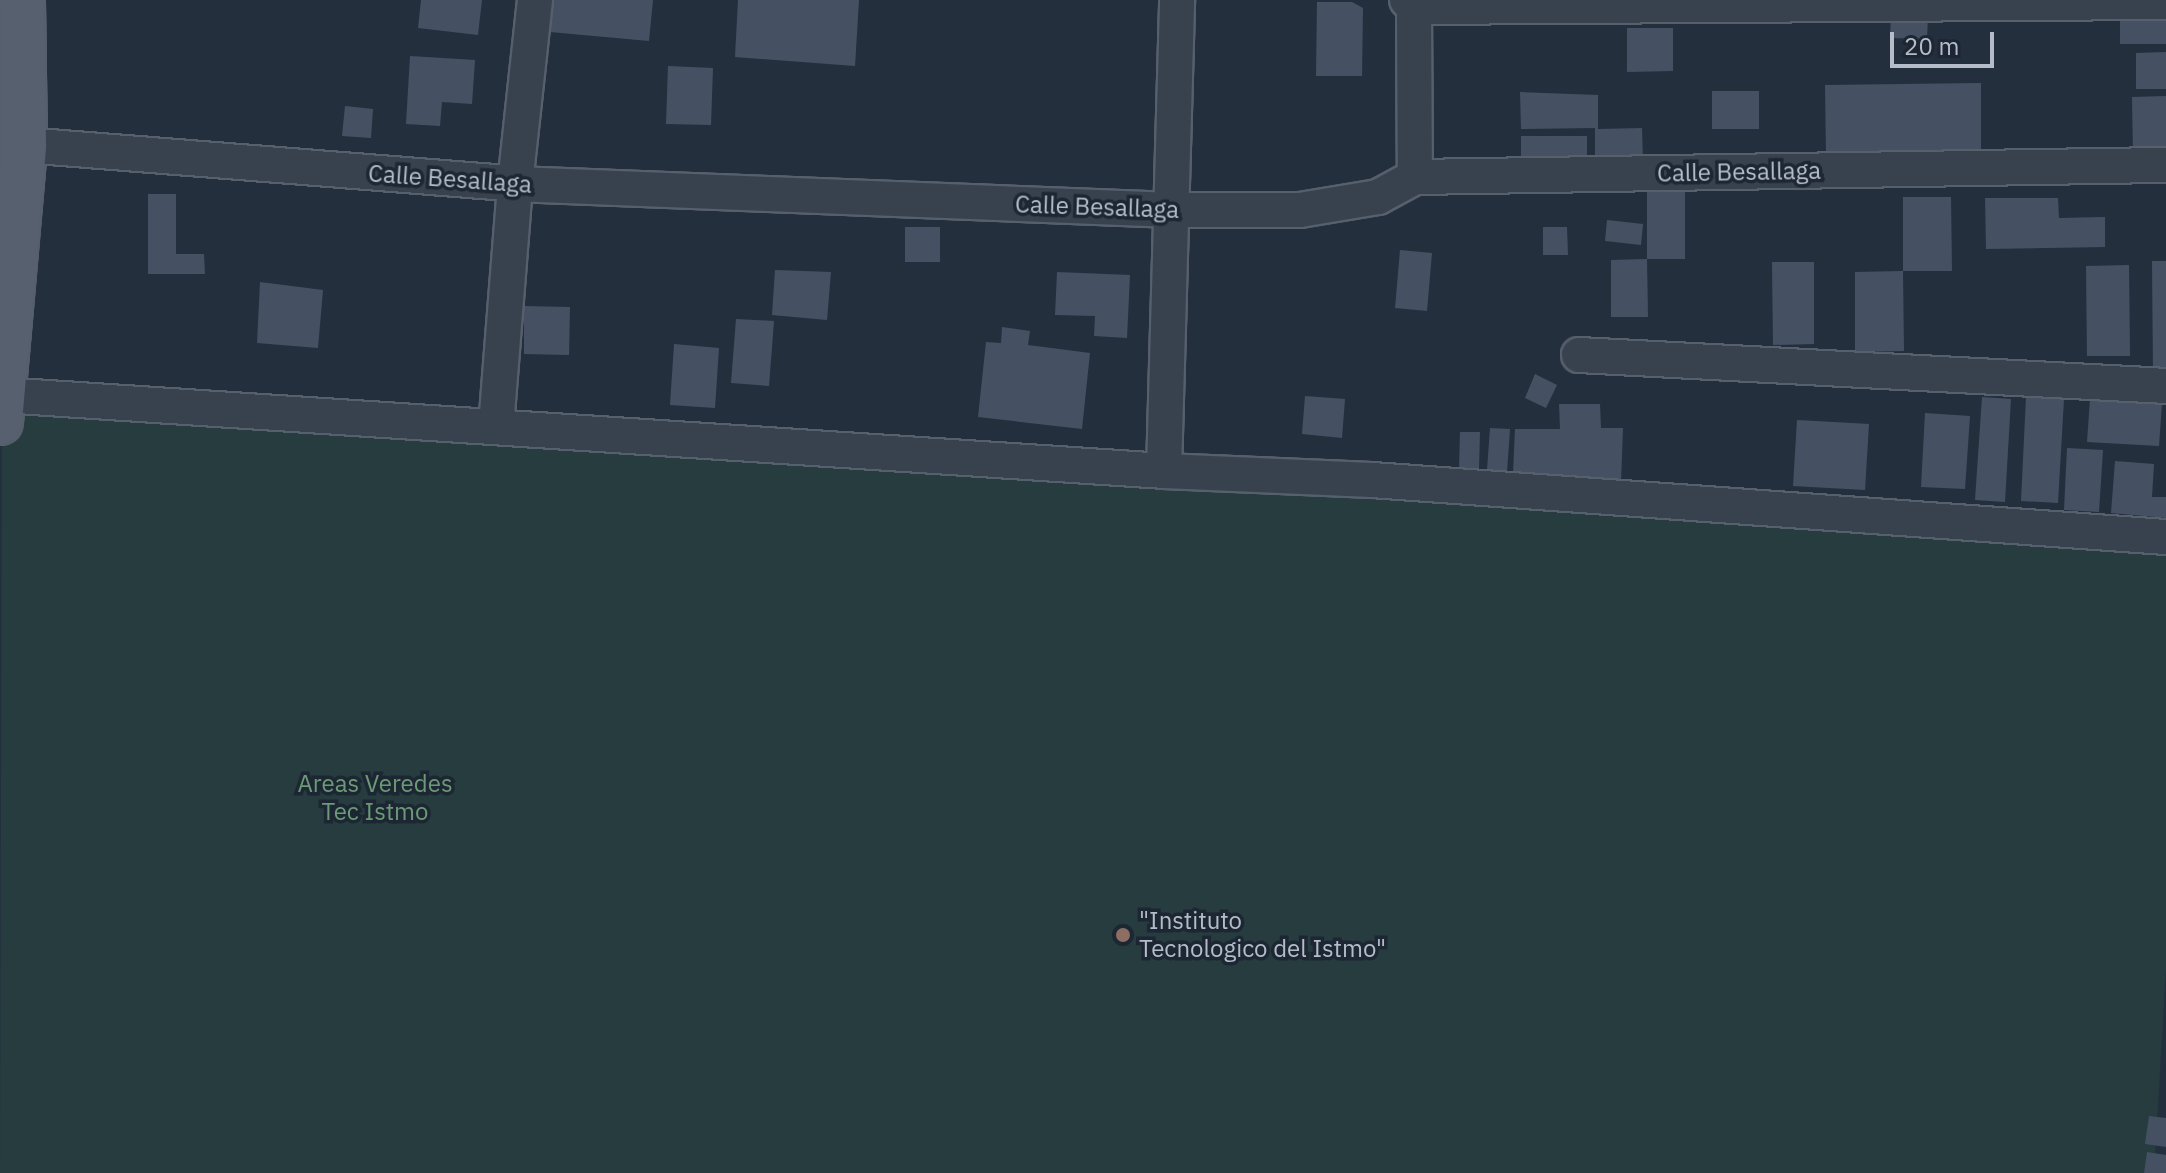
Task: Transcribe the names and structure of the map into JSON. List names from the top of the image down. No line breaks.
{"streets":{"street":["Calle Besallaga"]},"parks":["Areas Veredes Tec Istmo"],"places":["\"Instituto Tecnologico del Istmo\""],"scale_bar":"20 m"}
